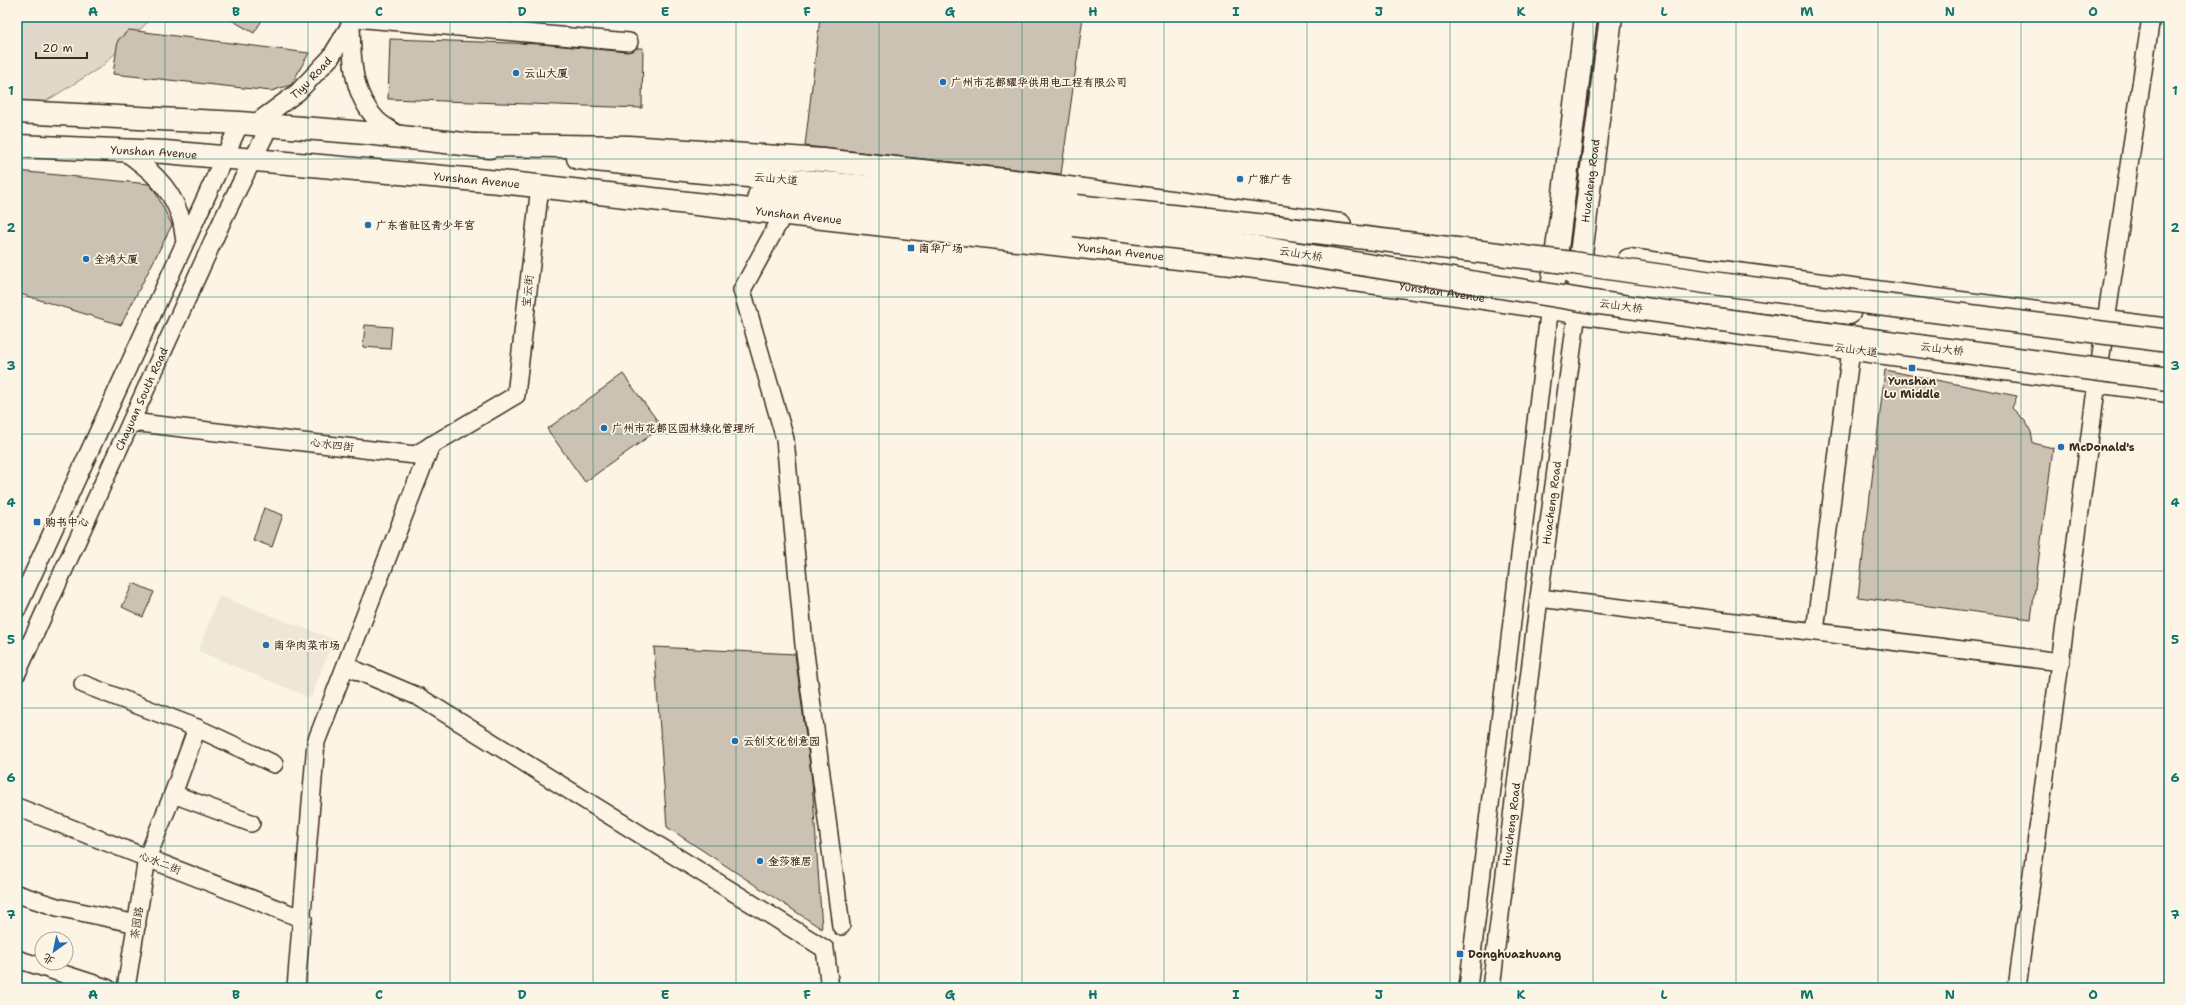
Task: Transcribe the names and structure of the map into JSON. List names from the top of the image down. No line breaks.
{"streets":{"main road":["Yunshan Avenue","云山大道","Huacheng Road","云山大桥"],"street":["Tiyu Road","宝云街","Chayuan South Road","心水四街","心水二街","茶园路"]},"crossings":[["Tiyu Road","Chayuan South Road"],["Yunshan Avenue","云山大道"],["Yunshan Avenue","Huacheng Road"],["Yunshan Avenue","宝云街"],["Yunshan Avenue","Chayuan South Road"],["云山大道","Huacheng Road"],["云山大道","云山大桥"],["宝云街","心水四街"],["Chayuan South Road","心水四街"],["心水二街","茶园路"]],"places":{"other":["云山大厦","广州市花都耀华供用电工程有限公司","广雅广告","广东省社区青少年宫","全鸿大厦","广州市花都区园林绿化管理所","McDonald's","南华肉菜市场","云创文化创意园","金莎雅居"],"transit":["南华广场","Yunshan Lu Middle","购书中心","Donghuazhuang"]},"scale_bar":"20 m","north":"bottom left","grid":{"columns":["A","B","C","D","E","F","G","H","I","J","K","L","M","N","O"],"rows":["1","2","3","4","5","6","7"]}}
